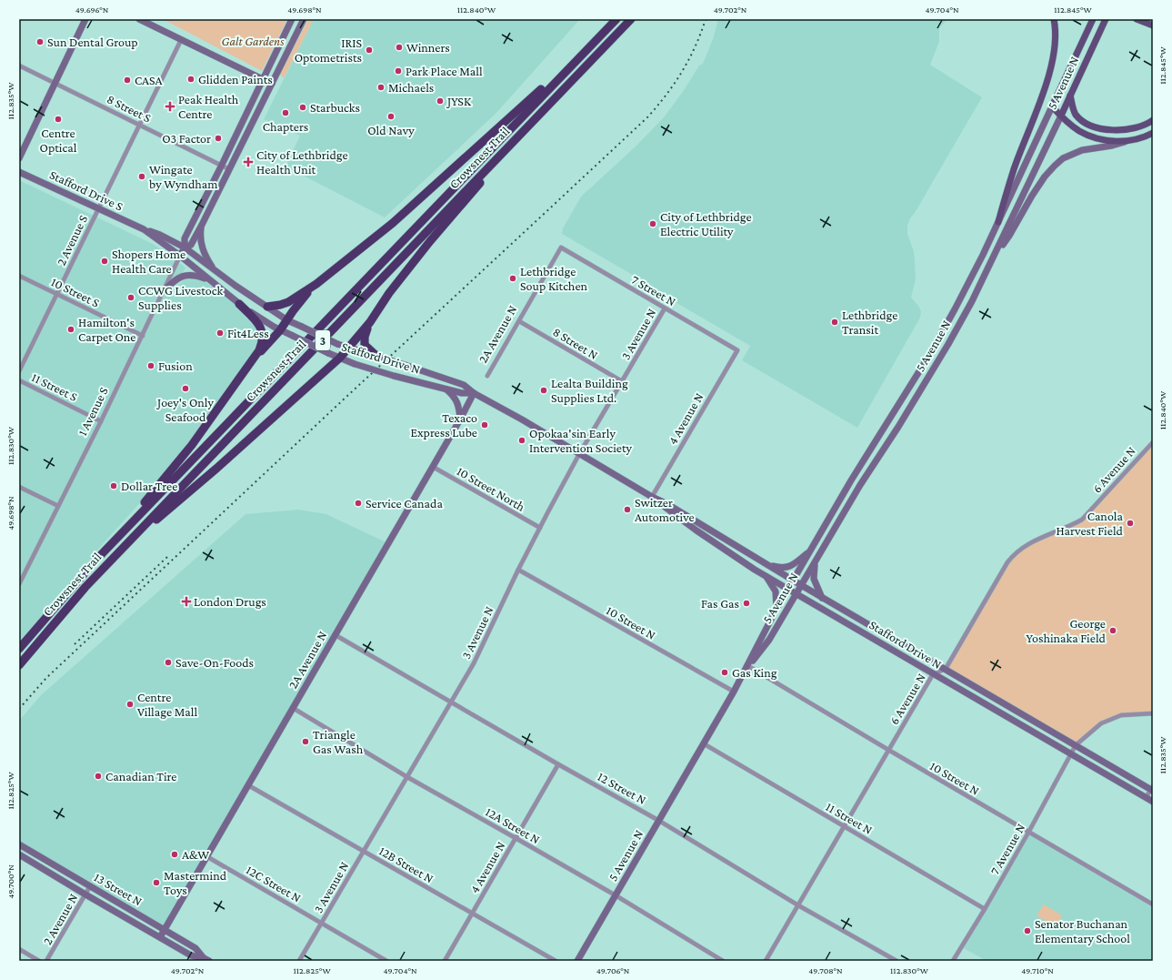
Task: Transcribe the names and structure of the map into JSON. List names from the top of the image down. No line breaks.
{"streets":{"highway":["Crowsnest Trail","3"],"main road":["5 Avenue N","Stafford Drive S","2A Avenue N","Stafford Drive N","1 Avenue S","13 Street N"],"street":["8 Street S","2 Avenue S","7 Street N","10 Street S","3 Avenue N","8 Street N","11 Street S","4 Avenue N","6 Avenue N","10 Street North","10 Street N","12 Street N","11 Street N","12A Street N","7 Avenue N","12B Street N","12C Street N","2 Avenue N"]},"crossings":[["5 Avenue N","Stafford Drive N"],["5 Avenue N","10 Street N"],["5 Avenue N","12 Street N"],["5 Avenue N","11 Street N"],["5 Avenue N","12A Street N"],["8 Street S","2 Avenue S"],["8 Street S","1 Avenue S"],["Stafford Drive S","2 Avenue S"],["Stafford Drive S","Stafford Drive N"],["Stafford Drive S","1 Avenue S"],["2 Avenue S","10 Street S"],["7 Street N","2A Avenue N"],["7 Street N","3 Avenue N"],["7 Street N","4 Avenue N"],["10 Street S","1 Avenue S"],["2A Avenue N","8 Street N"],["2A Avenue N","Stafford Drive N"],["2A Avenue N","10 Street North"],["2A Avenue N","12 Street N"],["2A Avenue N","12A Street N"],["2A Avenue N","12B Street N"],["2A Avenue N","12C Street N"],["2A Avenue N","13 Street N"],["3 Avenue N","8 Street N"],["3 Avenue N","Stafford Drive N"],["3 Avenue N","10 Street North"],["3 Avenue N","10 Street N"],["3 Avenue N","12 Street N"],["3 Avenue N","12A Street N"],["3 Avenue N","12B Street N"],["3 Avenue N","12C Street N"],["Stafford Drive N","1 Avenue S"],["Stafford Drive N","4 Avenue N"],["Stafford Drive N","6 Avenue N"],["Stafford Drive N","7 Avenue N"],["11 Street S","1 Avenue S"],["4 Avenue N","12 Street N"],["4 Avenue N","12A Street N"],["4 Avenue N","12B Street N"],["6 Avenue N","10 Street N"],["6 Avenue N","12 Street N"],["6 Avenue N","11 Street N"],["10 Street N","7 Avenue N"],["11 Street N","7 Avenue N"],["13 Street N","2 Avenue N"]],"parks":["Galt Gardens"],"places":{"other":["Sun Dental Group","Winners","IRIS Optometrists","Park Place Mall","Glidden Paints","CASA","Michaels","JYSK","Starbucks","Chapters","Old Navy","Centre Optical","O3 Factor","Wingate by Wyndham","City of Lethbridge Electric Utility","Shopers Home Health Care","Lethbridge Soup Kitchen","CCWG Livestock Supplies","Lethbridge Transit","Hamilton's Carpet One","Fit4Less","Fusion","Joey's Only Seafood","Lealta Building Supplies Ltd.","Texaco Express Lube","Opokaa'sin Early Intervention Society","Dollar Tree","Service Canada","Switzer Automotive","Canola Harvest Field","Fas Gas","George Yoshinaka Field","Save-On-Foods","Gas King","Centre Village Mall","Triangle Gas Wash","Canadian Tire","A&W","Mastermind Toys","Senator Buchanan Elementary School"],"health":["Peak Health Centre","City of Lethbridge Health Unit","London Drugs"]},"coordinates":["49.696°N","49.698°N","112.840°W","49.702°N","49.704°N","112.845°W","112.835°W","112.830°W","112.825°W","49.700°N","49.706°N","49.708°N","49.710°N"]}
